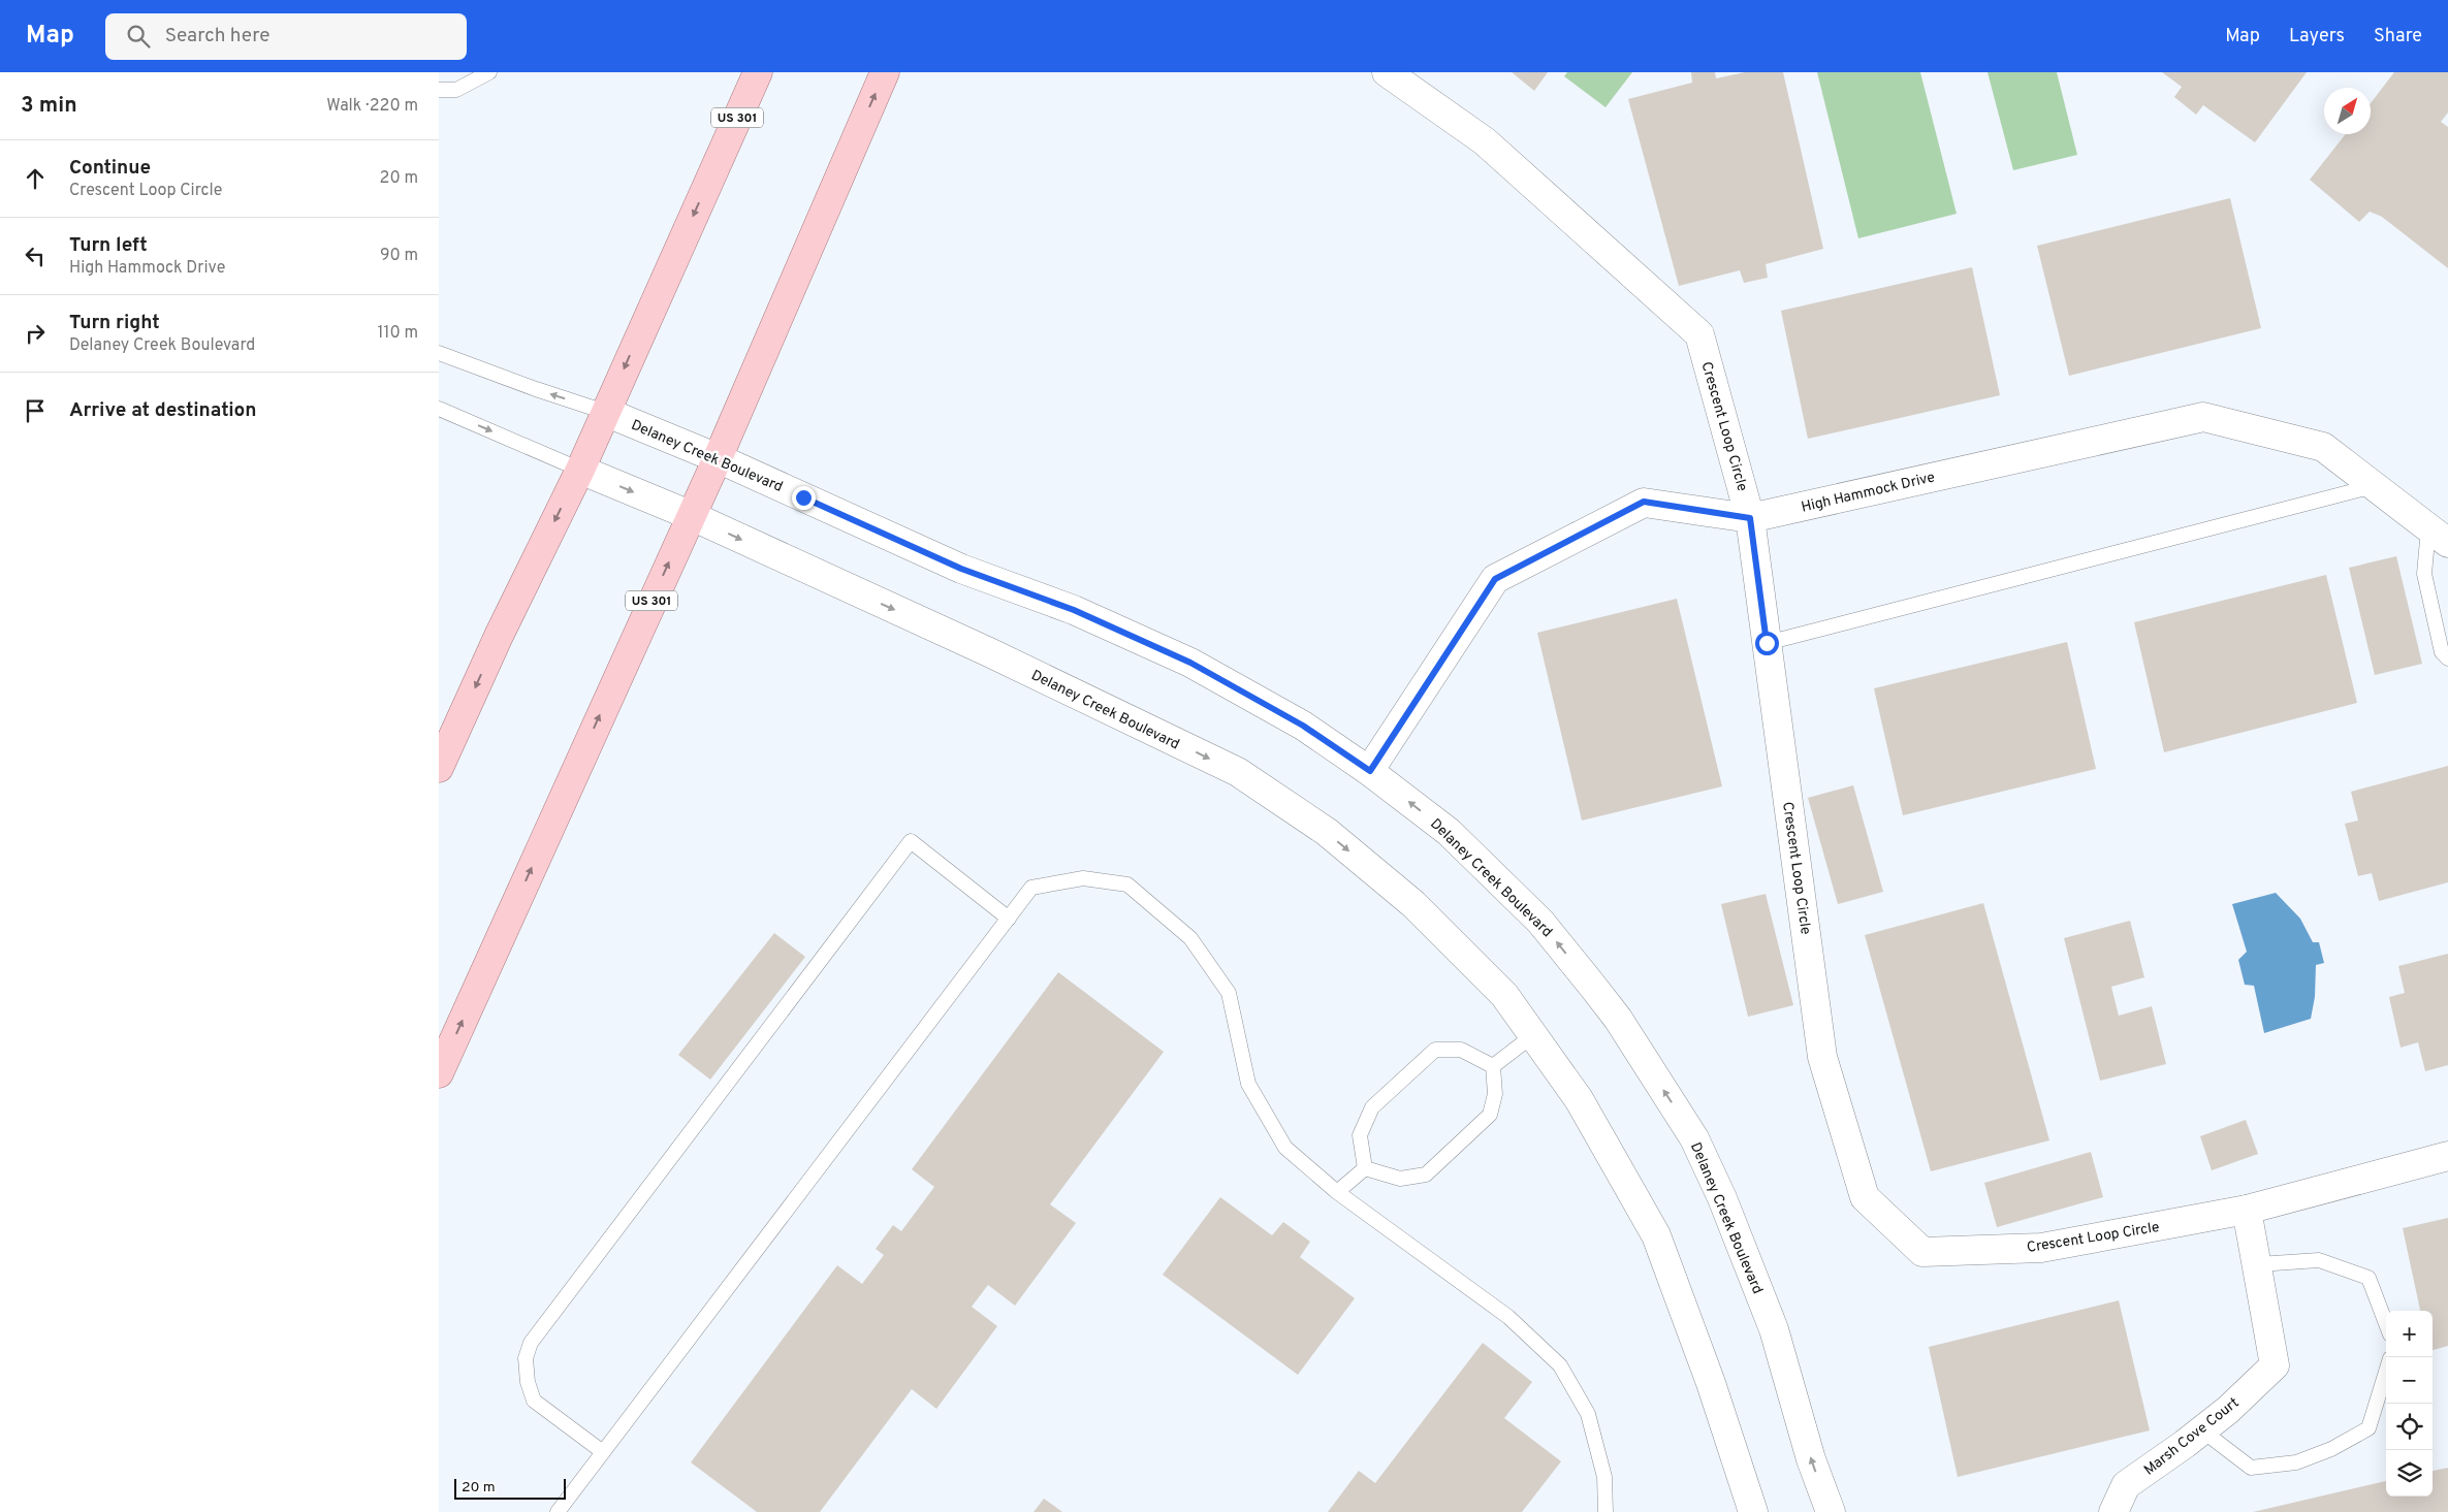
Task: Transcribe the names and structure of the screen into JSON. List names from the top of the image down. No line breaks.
{"streets":{"main road":["US 301"],"street":["Crescent Loop Circle","Delaney Creek Boulevard","High Hammock Drive","Marsh Cove Court"]},"crossings":[["US 301","Delaney Creek Boulevard"],["Crescent Loop Circle","High Hammock Drive"],["Crescent Loop Circle","Marsh Cove Court"],["Delaney Creek Boulevard","High Hammock Drive"]],"scale_bar":"20 m","north":"top right","page":{"header":"Map","search":"Search here","nav":["Map","Layers","Share"],"heading":["3 min","Walk · 220 m"],"list":[["Continue","Crescent Loop Circle","20 m"],["Turn left","High Hammock Drive","90 m"],["Turn right","Delaney Creek Boulevard","110 m"],"Arrive at destination"],"map_buttons":["+","−"],"scale":"20 m"}}
